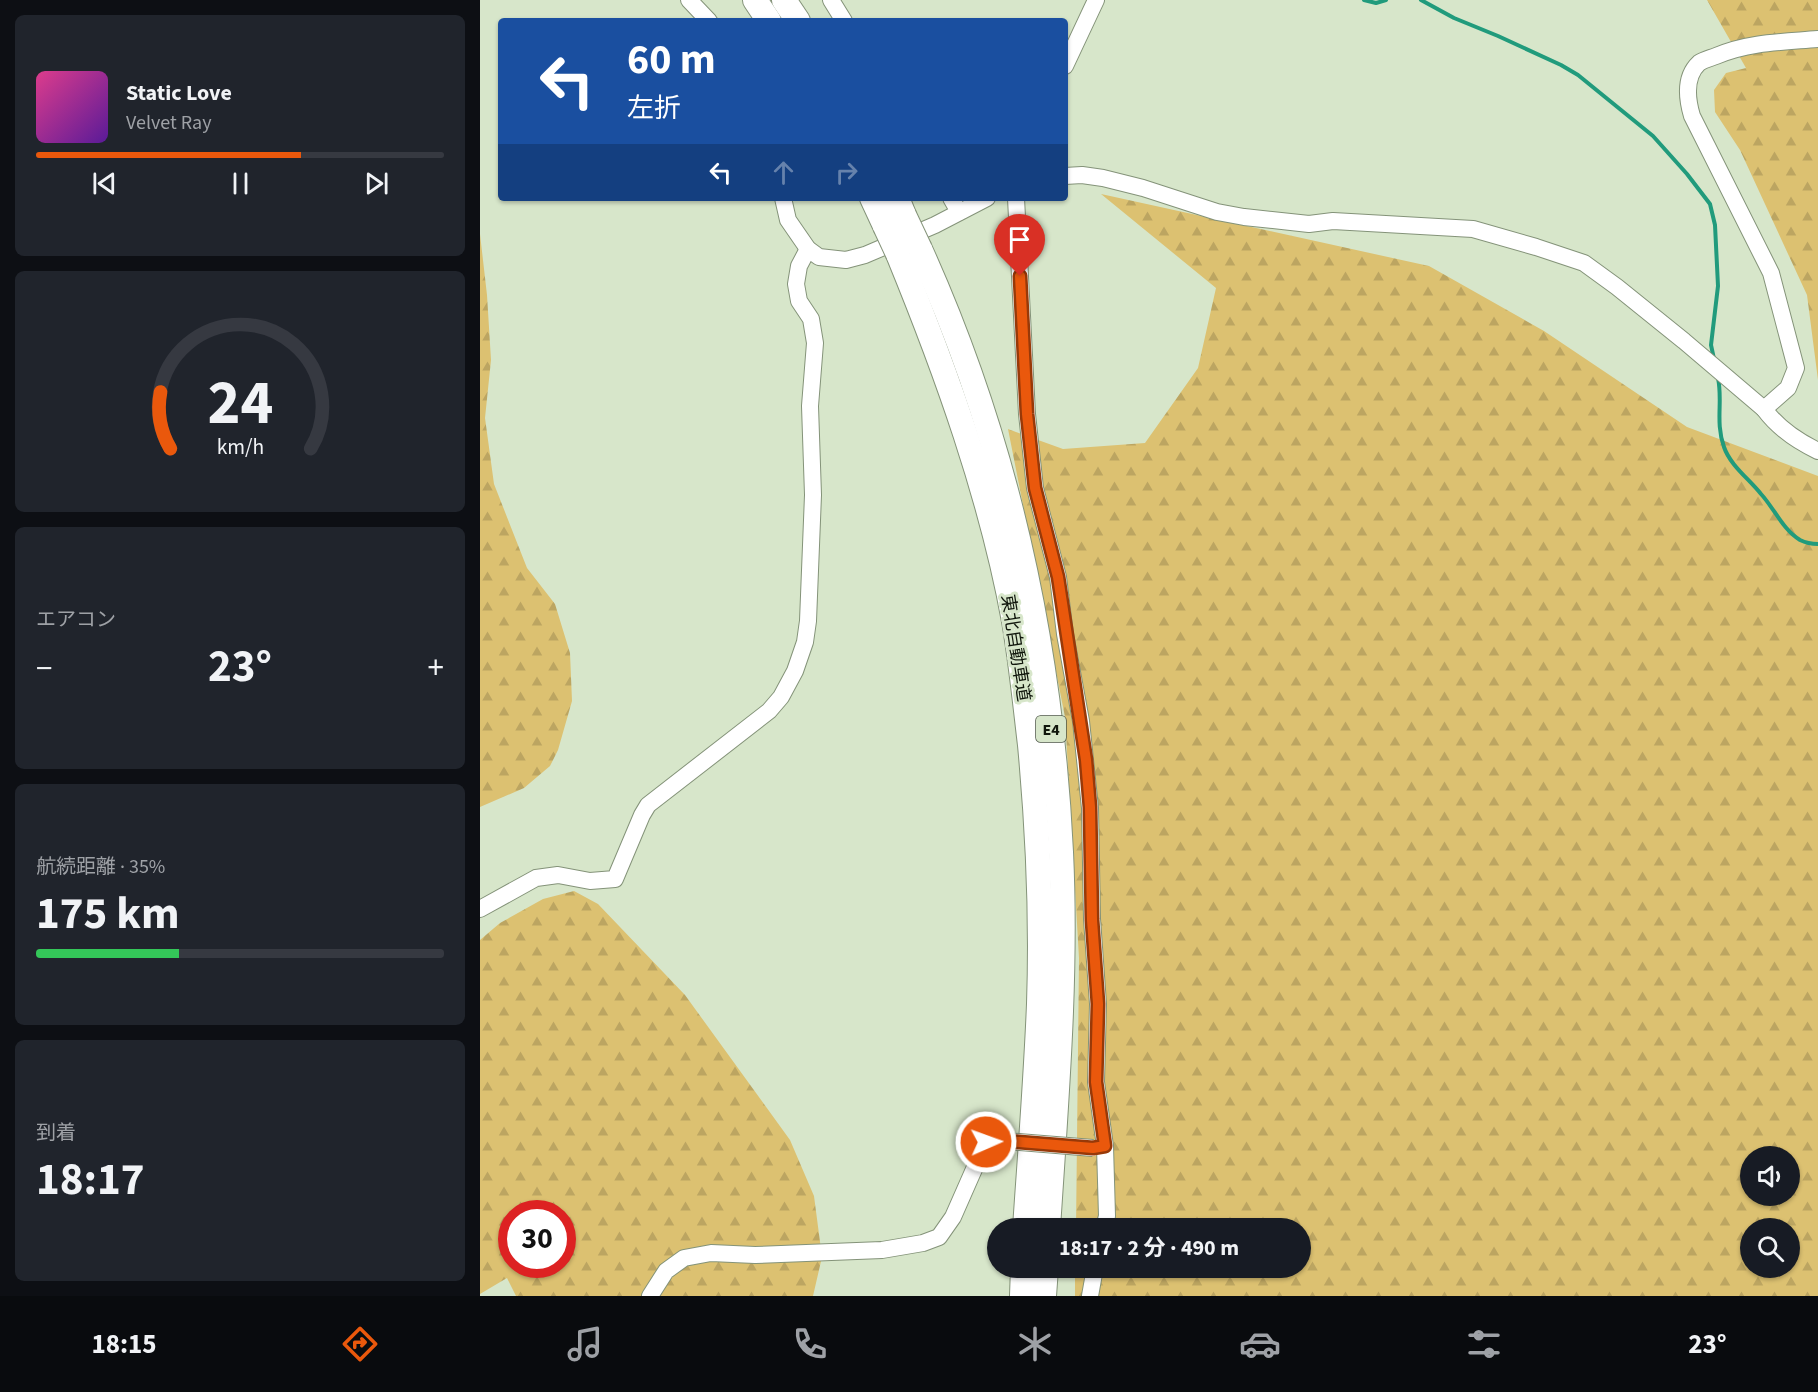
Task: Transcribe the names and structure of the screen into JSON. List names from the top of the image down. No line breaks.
{"streets":{"highway":["東北自動車道","E4"]},"page":{"turn":["60 m","左折"],"song":["Static Love","Velvet Ray"],"tile":["エアコン",["航続距離 · 35%","175 km"],["到着","18:17"]],"heat":["−","23°","+"],"limit":"30","trip":"18:17 · 2 分 · 490 m","tabs":["18:15","23°"],"gauge":["24","km/h"]}}
